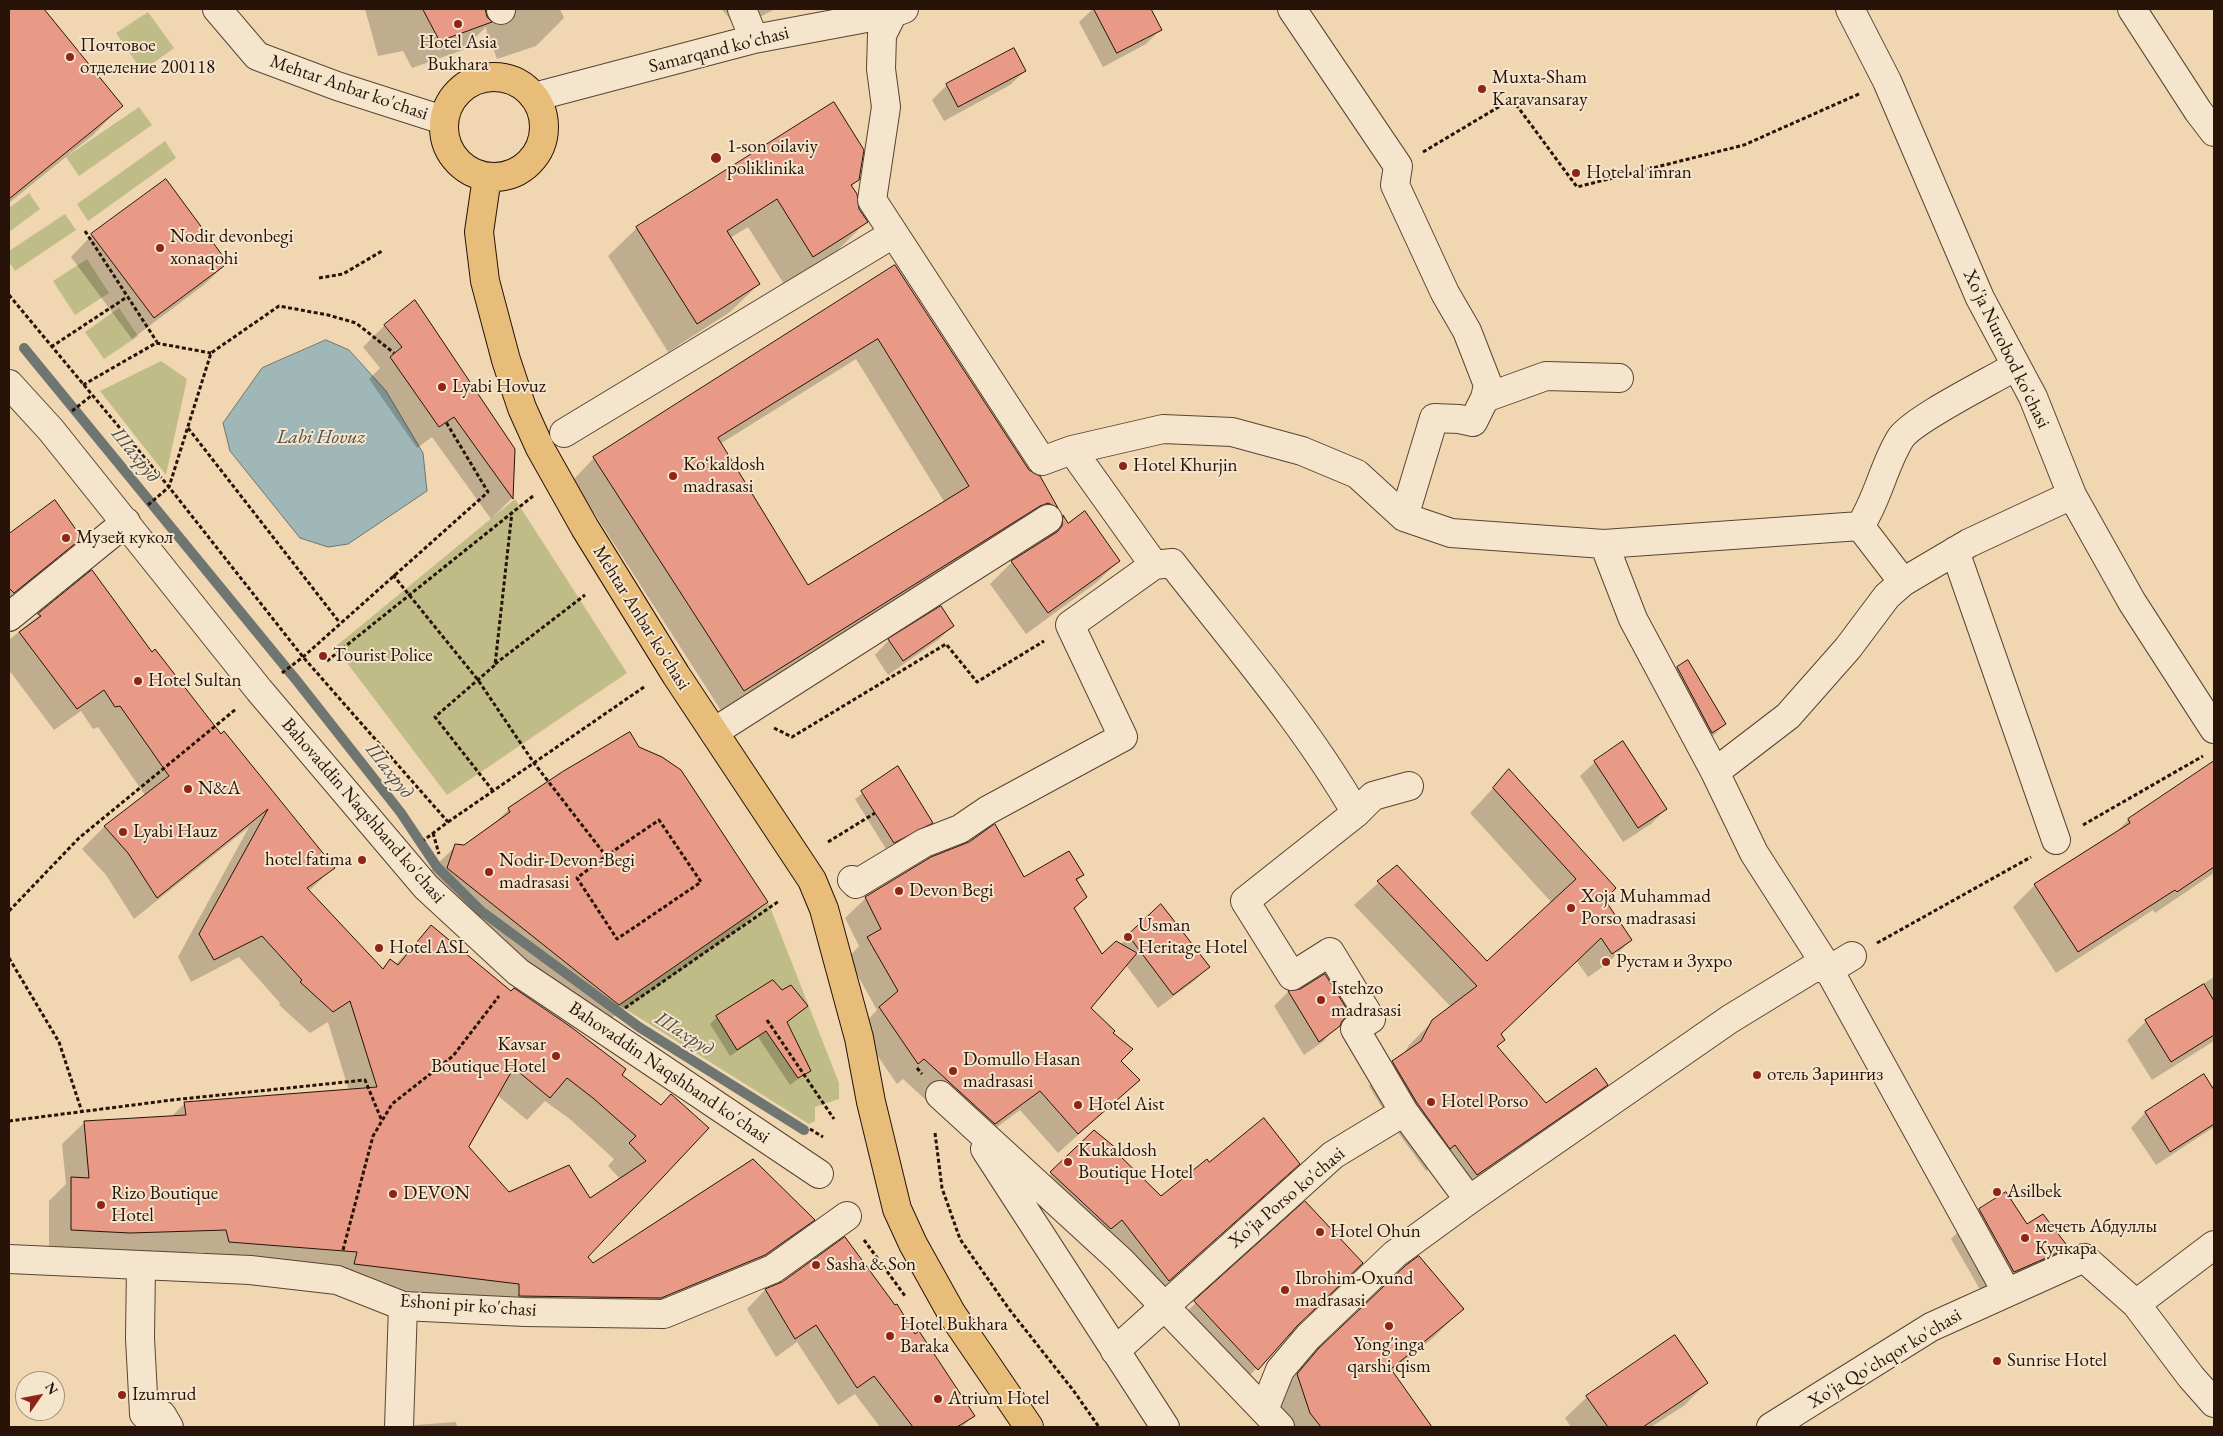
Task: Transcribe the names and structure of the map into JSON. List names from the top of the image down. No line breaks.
{"streets":{"main road":["Mehtar Anbar ko'chasi"],"street":["Samarqand ko'chasi","Xo'ja Nurobod ko'chasi","Bahovaddin Naqshband ko'chasi","Xo'ja Porso ko'chasi","Eshoni pir ko'chasi","Xo'ja Qo'chqor ko'chasi"]},"crossings":[["Samarqand ko'chasi","Mehtar Anbar ko'chasi"]],"water":["Labi Hovuz","Шахруд"],"places":["Hotel Asia Bukhara","Почтовое отделение 200118","Muxta-Sham Karavansaray","1-son oilaviy poliklinika","Hotel al imran","Nodir devonbegi xonaqohi","Lyabi Hovuz","Hotel Khurjin","Koʻkaldosh madrasasi","Музей кукол","Tourist Police","Hotel Sultan","N&A","Lyabi Hauz","hotel fatima","Nodir-Devon-Begi madrasasi","Devon Begi","Xoja Muhammad Porso madrasasi","Usman Heritage Hotel","Hotel ASL","Рустам и Зухро","Istehzo madrasasi","Kavsar Boutique Hotel","Domullo Hasan madrasasi","отель Зарингиз","Hotel Porso","Hotel Aist","Kukaldosh Boutique Hotel","Asilbek","DEVON","Rizo Boutique Hotel","Hotel Ohun","мечеть Абдуллы Кучкара","Sasha & Son","Ibrohim-Oxund madrasasi","Yong'inga qarshi qism","Hotel Bukhara Baraka","Sunrise Hotel","Izumrud","Atrium Hotel"],"north":"top right"}
